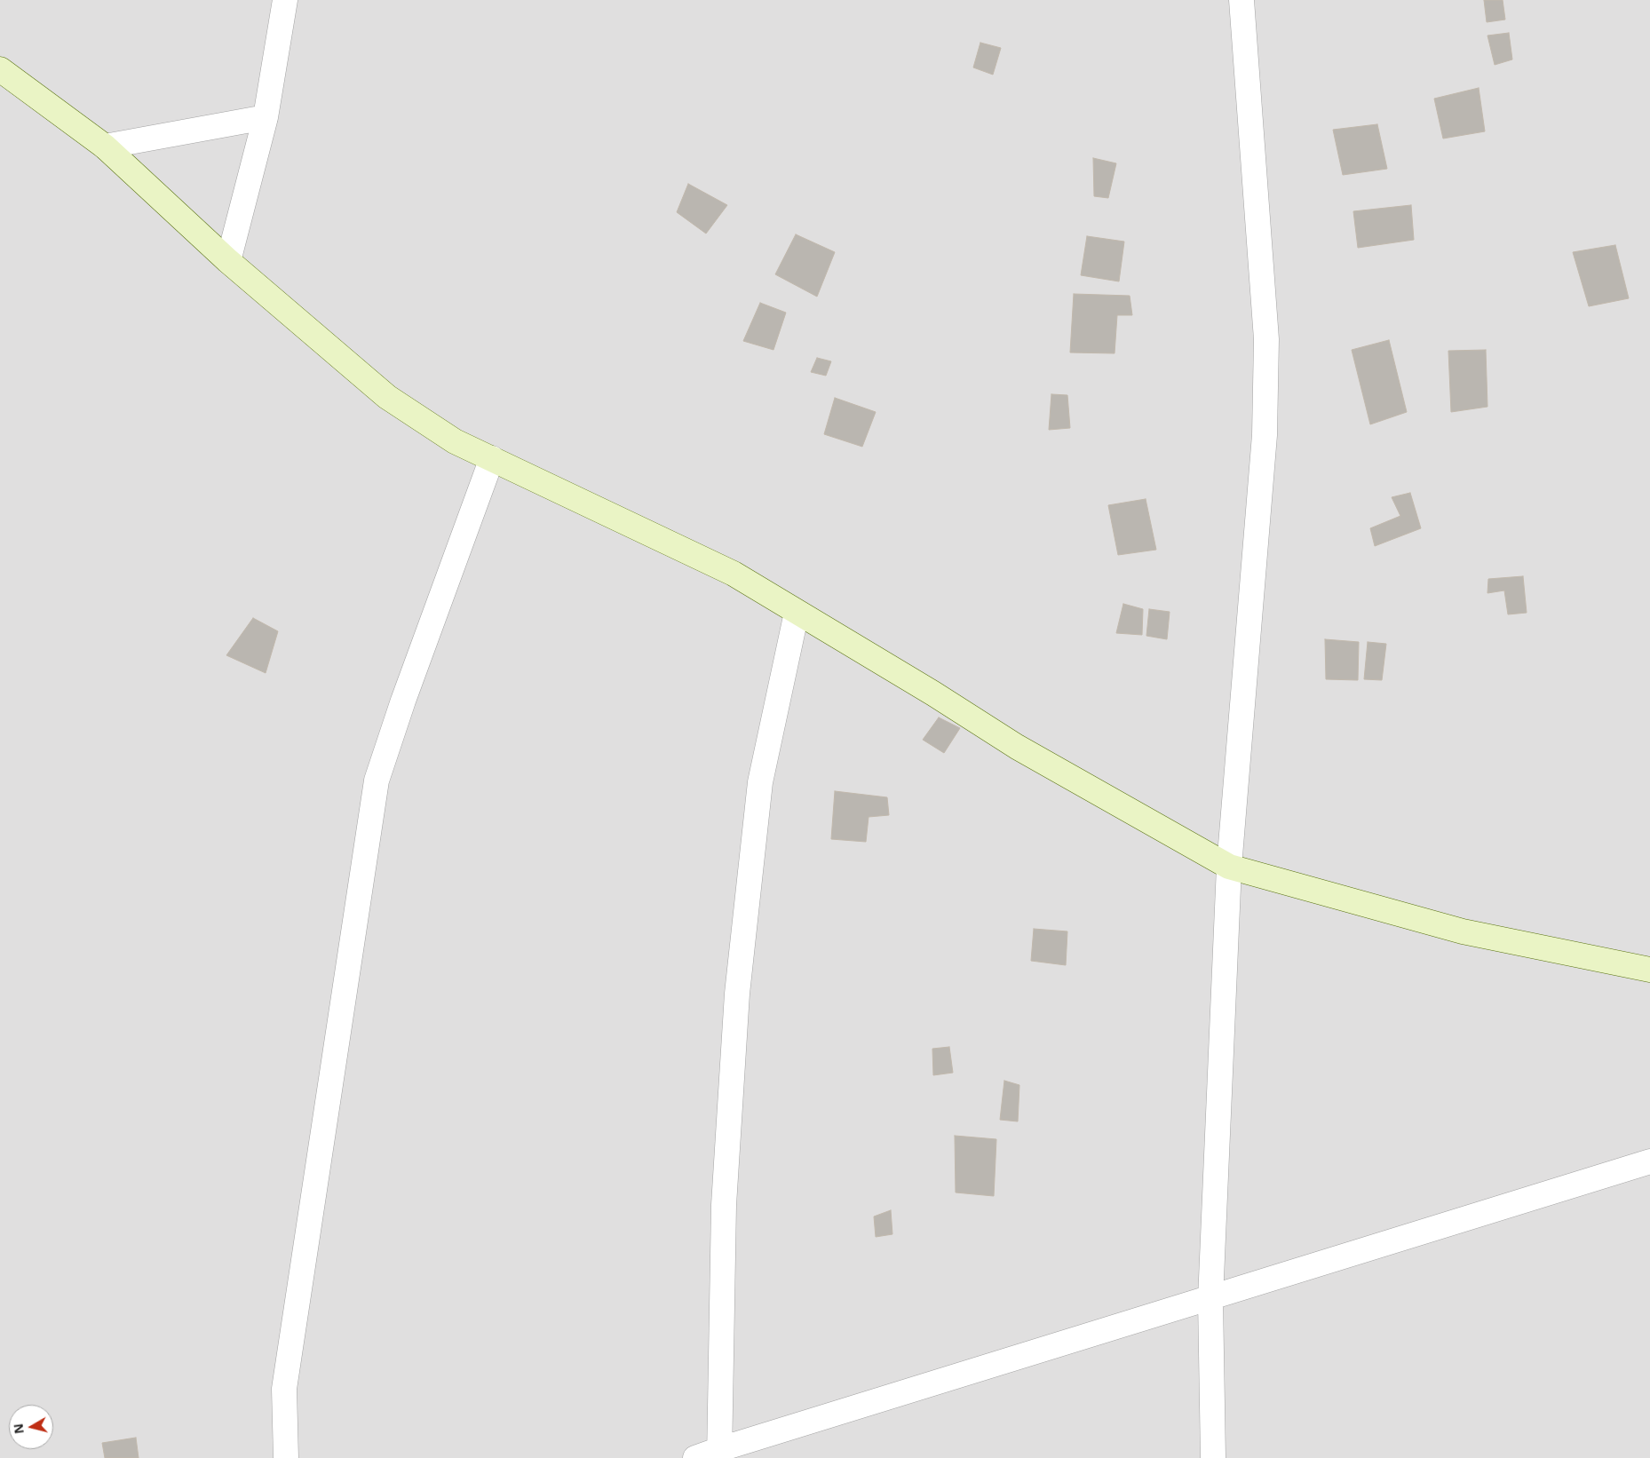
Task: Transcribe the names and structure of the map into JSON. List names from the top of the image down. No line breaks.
{"north":"left"}
